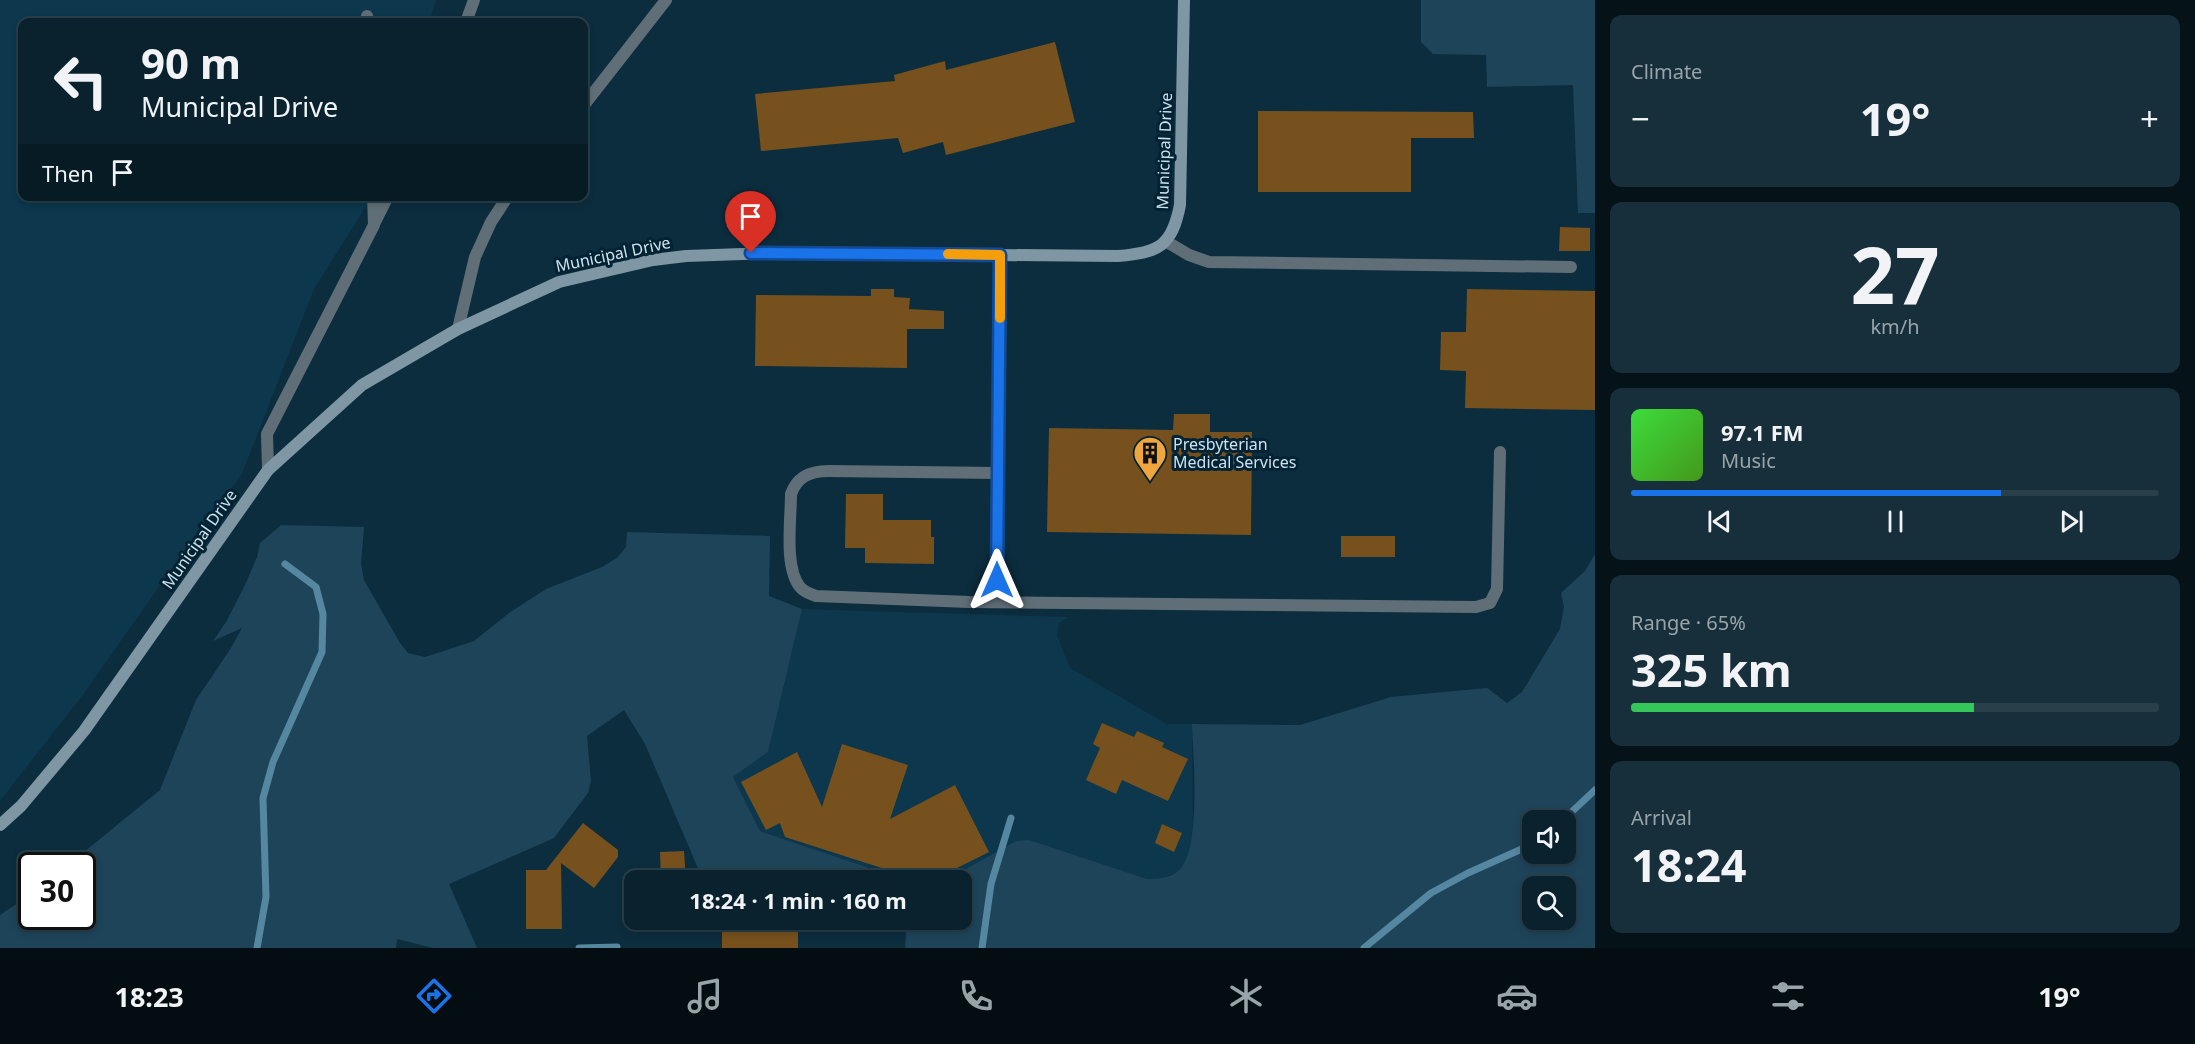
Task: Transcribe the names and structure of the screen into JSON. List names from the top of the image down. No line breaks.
{"streets":{"main road":["Municipal Drive"]},"places":{"building":["Presbyterian Medical Services"]},"page":{"tile":["Climate",["27","km/h"],["Range · 65%","325 km"],["Arrival","18:24"]],"turn":["90 m","Municipal Drive"],"heat":["−","19°","+"],"then":"Then","song":["97.1 FM","Music"],"limit":"30","trip":"18:24 · 1 min · 160 m","tabs":["18:23","19°"]}}
